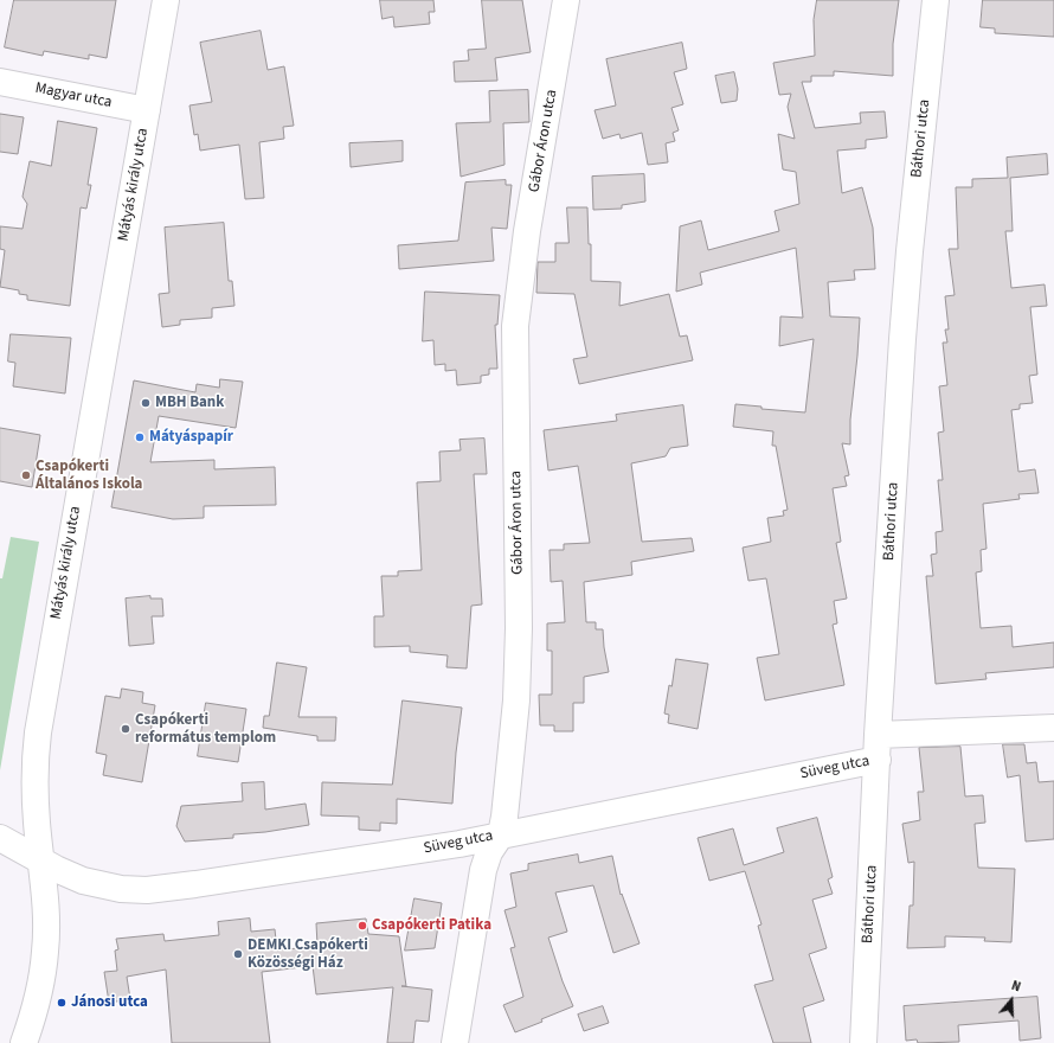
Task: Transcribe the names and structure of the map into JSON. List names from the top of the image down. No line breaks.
{"streets":{"street":["Magyar utca","Báthori utca","Gábor Áron utca","Mátyás király utca","Süveg utca"]},"crossings":[["Magyar utca","Mátyás király utca"],["Báthori utca","Süveg utca"],["Gábor Áron utca","Süveg utca"],["Mátyás király utca","Süveg utca"]],"places":["MBH Bank","Mátyáspapír","Csapókerti Általános Iskola","Csapókerti református templom","Csapókerti Patika","DEMKI Csapókerti Közösségi Ház","Jánosi utca"],"north":"top"}
